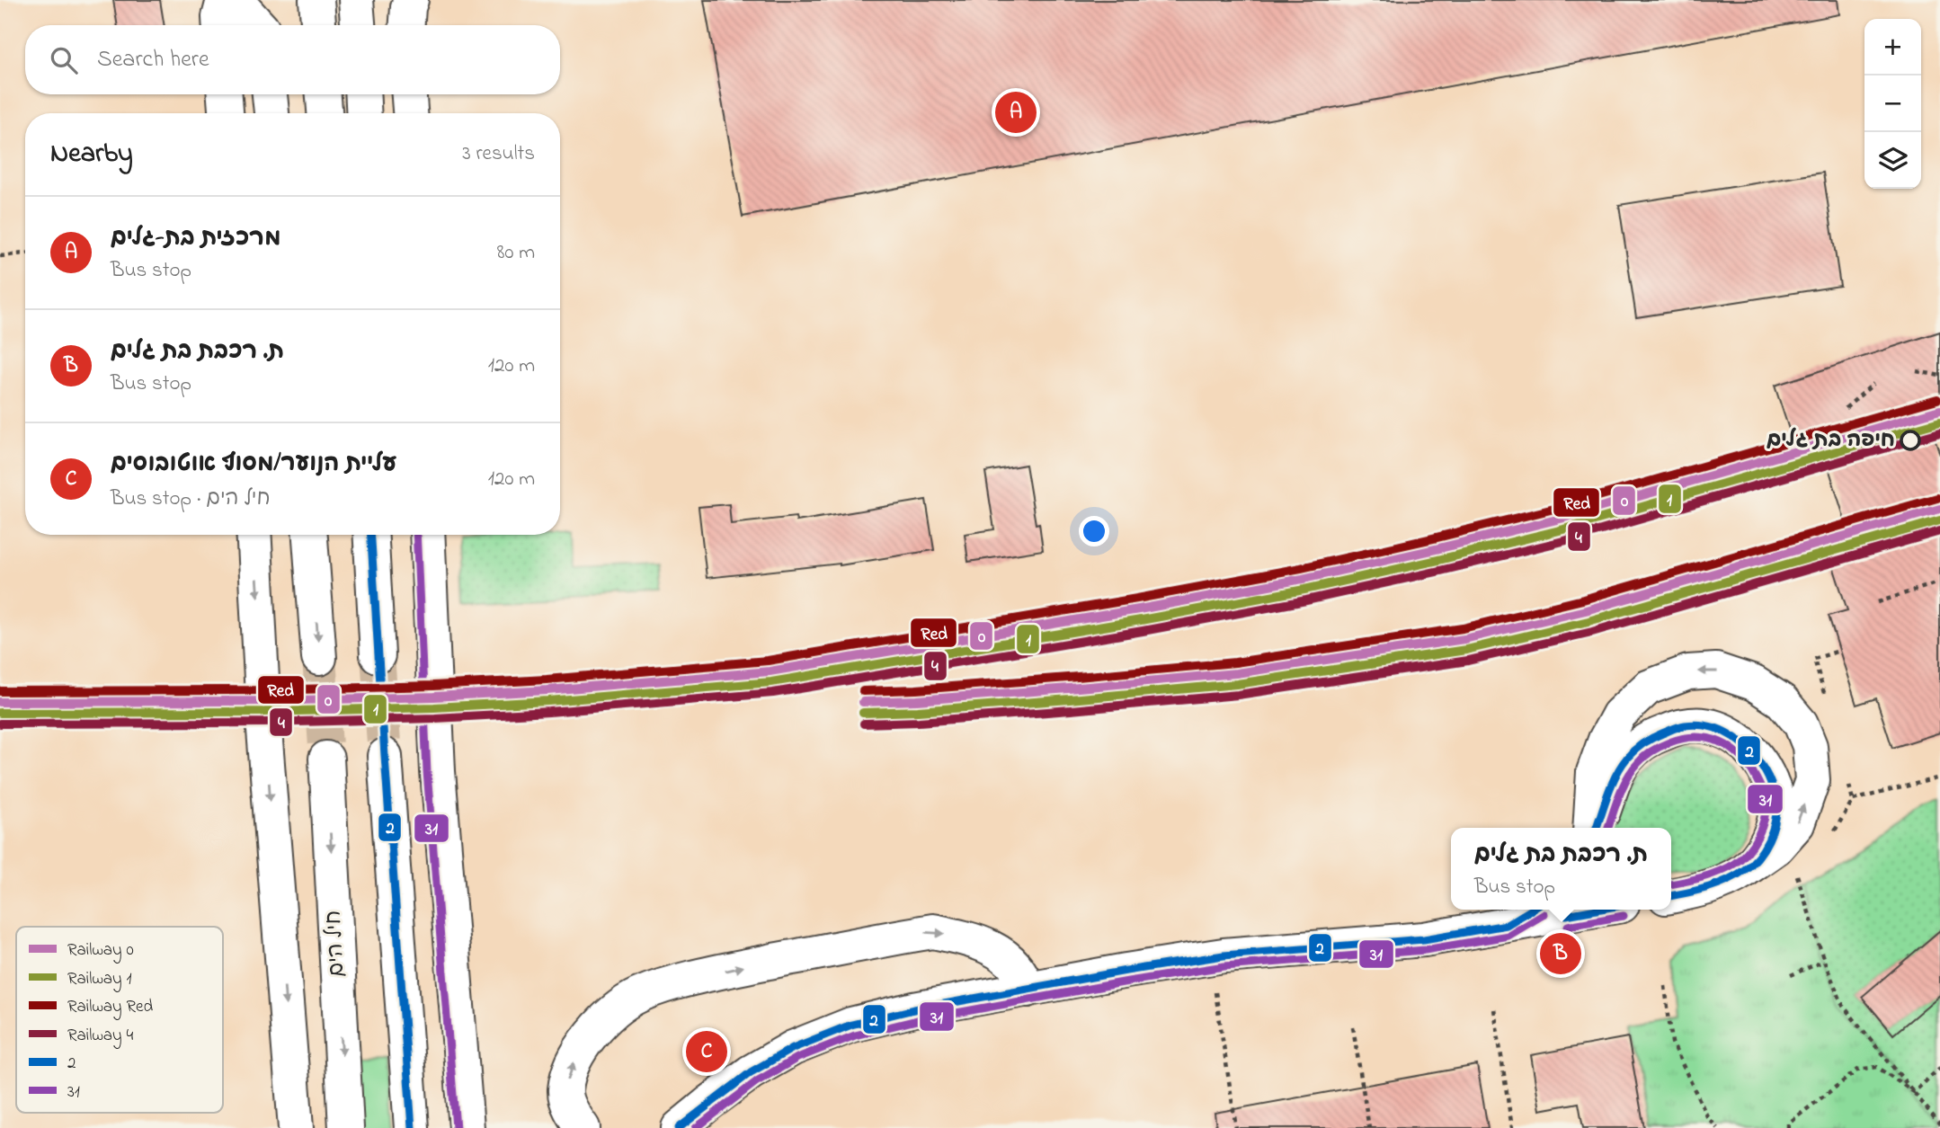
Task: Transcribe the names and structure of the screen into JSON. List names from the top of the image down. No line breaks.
{"streets":{"main road":["חיל הים"]},"places":["חיפה בת גלים"],"lines":["rail line Red","rail line 0","rail line 1","rail line 4","transit line 2","transit line 31"],"legend":["Railway 0","Railway 1","Railway Red","Railway 4","2","31"],"page":{"map_buttons":["+","−"],"search":"Search here","pins":["A","B","C"],"heading":["Nearby","3 results"],"list":[{"mark":"A","name":"מרכזית בת-גלים","note":"Bus stop","value":"80 m"},{"mark":"B","name":"ת. רכבת בת גלים","note":"Bus stop","value":"120 m"},{"mark":"C","name":"עליית הנוער/מסוף אוטובוסים","note":"Bus stop · חיל הים","value":"120 m"}],"popup":["ת. רכבת בת גלים","Bus stop"]}}
